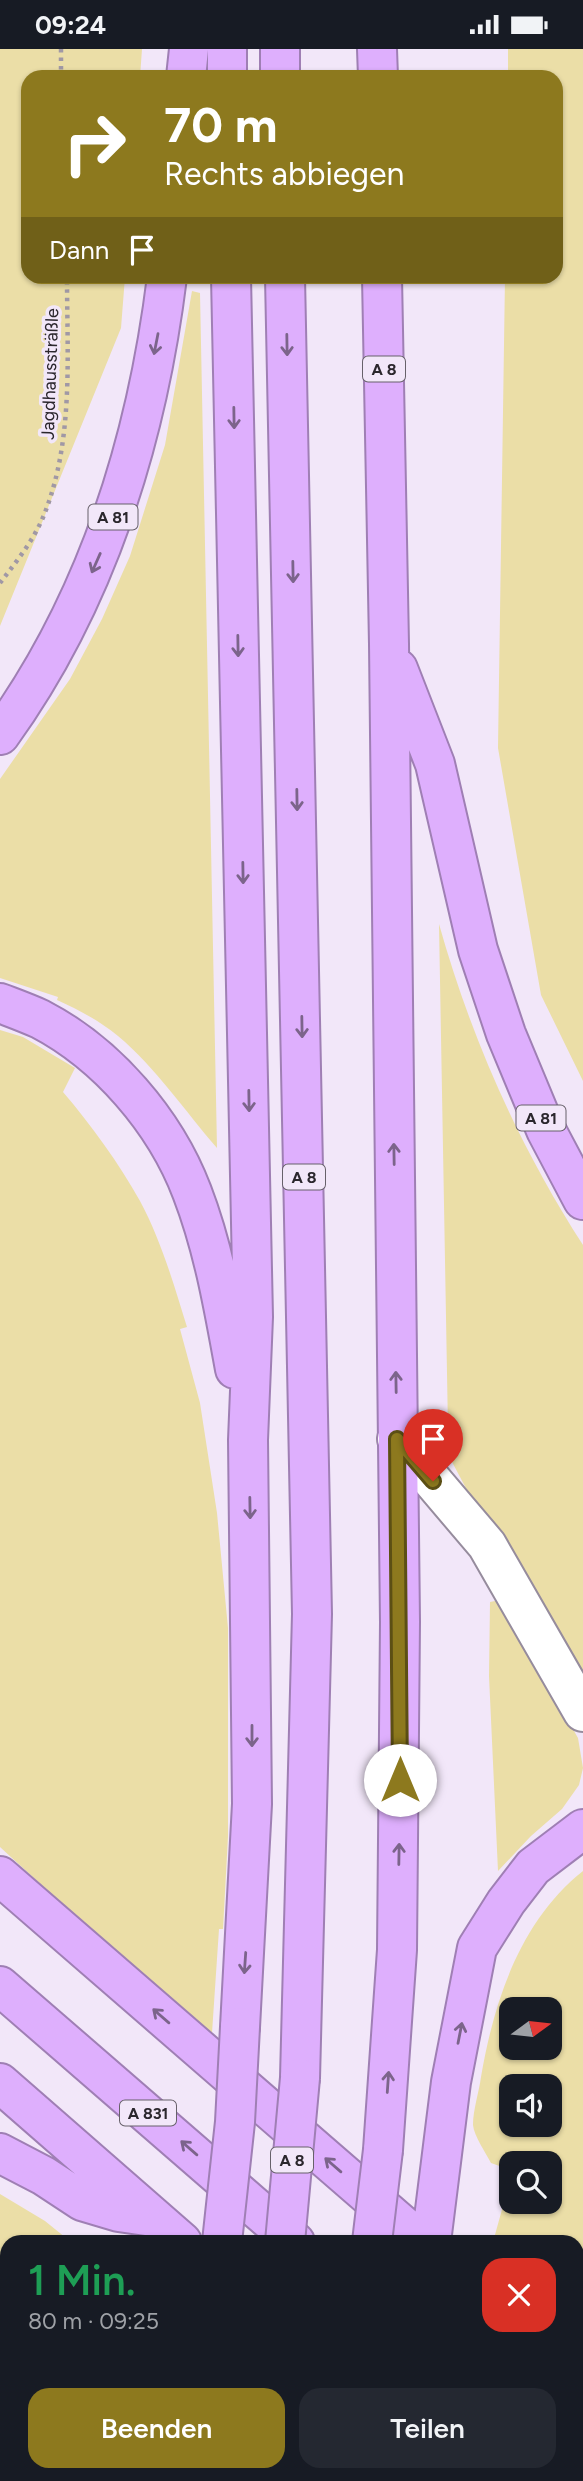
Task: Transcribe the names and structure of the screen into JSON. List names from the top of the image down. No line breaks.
{"streets":{"highway":["A 8","A 81","A 831"],"path":["Jagdhaussträßle"]},"crossings":[["A 8","A 81"]],"north":"right","page":{"status":"09:24","turn":["70 m","Rechts abbiegen"],"then":"Dann","heading":["1 Min.","80 m · 09:25"],"buttons":["Beenden","Teilen"]}}
